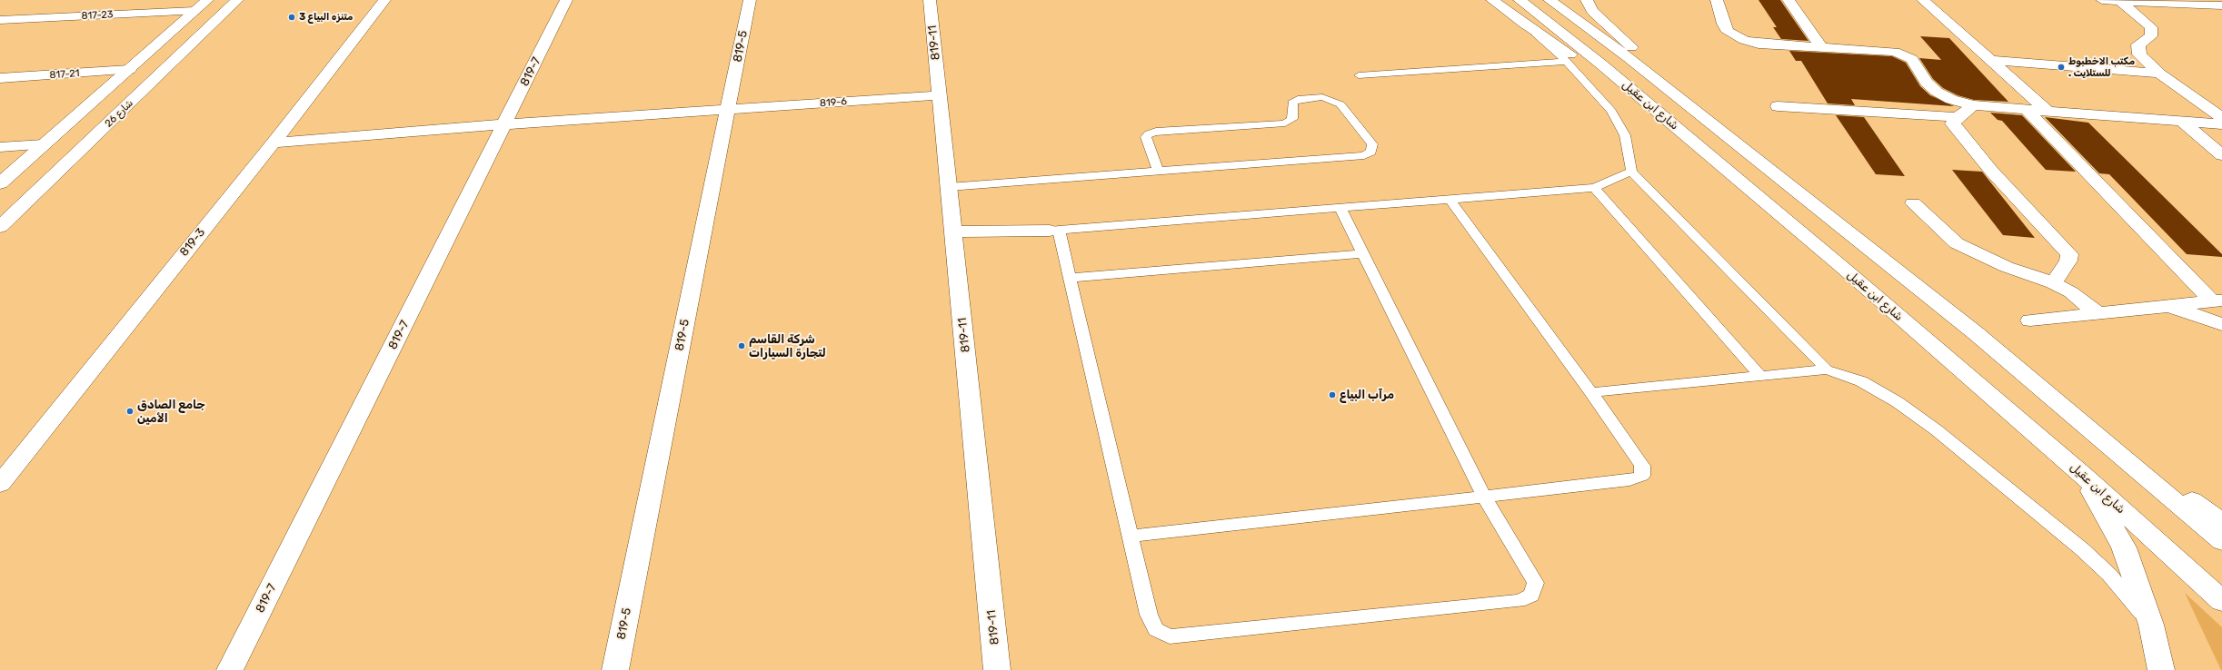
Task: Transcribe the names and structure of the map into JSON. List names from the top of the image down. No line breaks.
{"streets":{"street":["817-23","819-11","819-5","819-7","817-21","819-6","شارع ابن عقيل","شارع 26","819-3"]},"crossings":[["819-11","819-6"],["819-5","819-6"],["819-7","819-6"],["819-6","819-3"]],"places":["متنزه البياع 3","مكتب الاخطبوط . للستلايت","شركة القاسم لتجارة السيارات","مرآب البياع","جامع الصادق الأمين"]}
